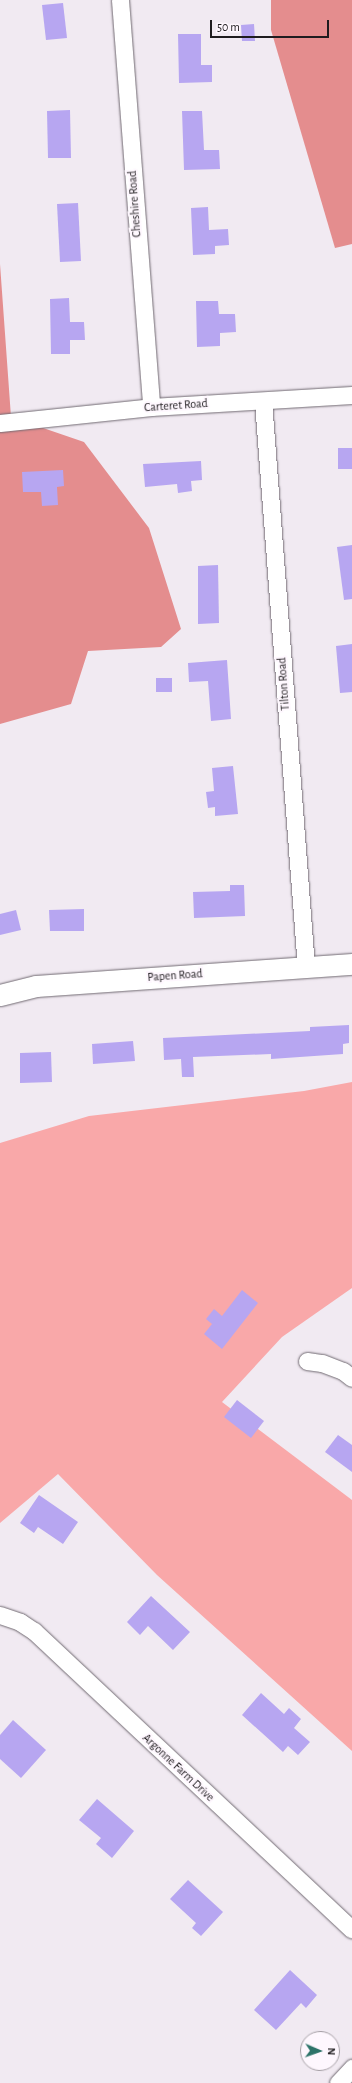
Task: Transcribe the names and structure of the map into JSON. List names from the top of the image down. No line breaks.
{"streets":{"street":["Cheshire Road","Carteret Road","Tilton Road","Papen Road","Argonne Farm Drive"]},"crossings":[["Cheshire Road","Carteret Road"],["Carteret Road","Tilton Road"],["Tilton Road","Papen Road"]],"scale_bar":"50 m","north":"right"}
